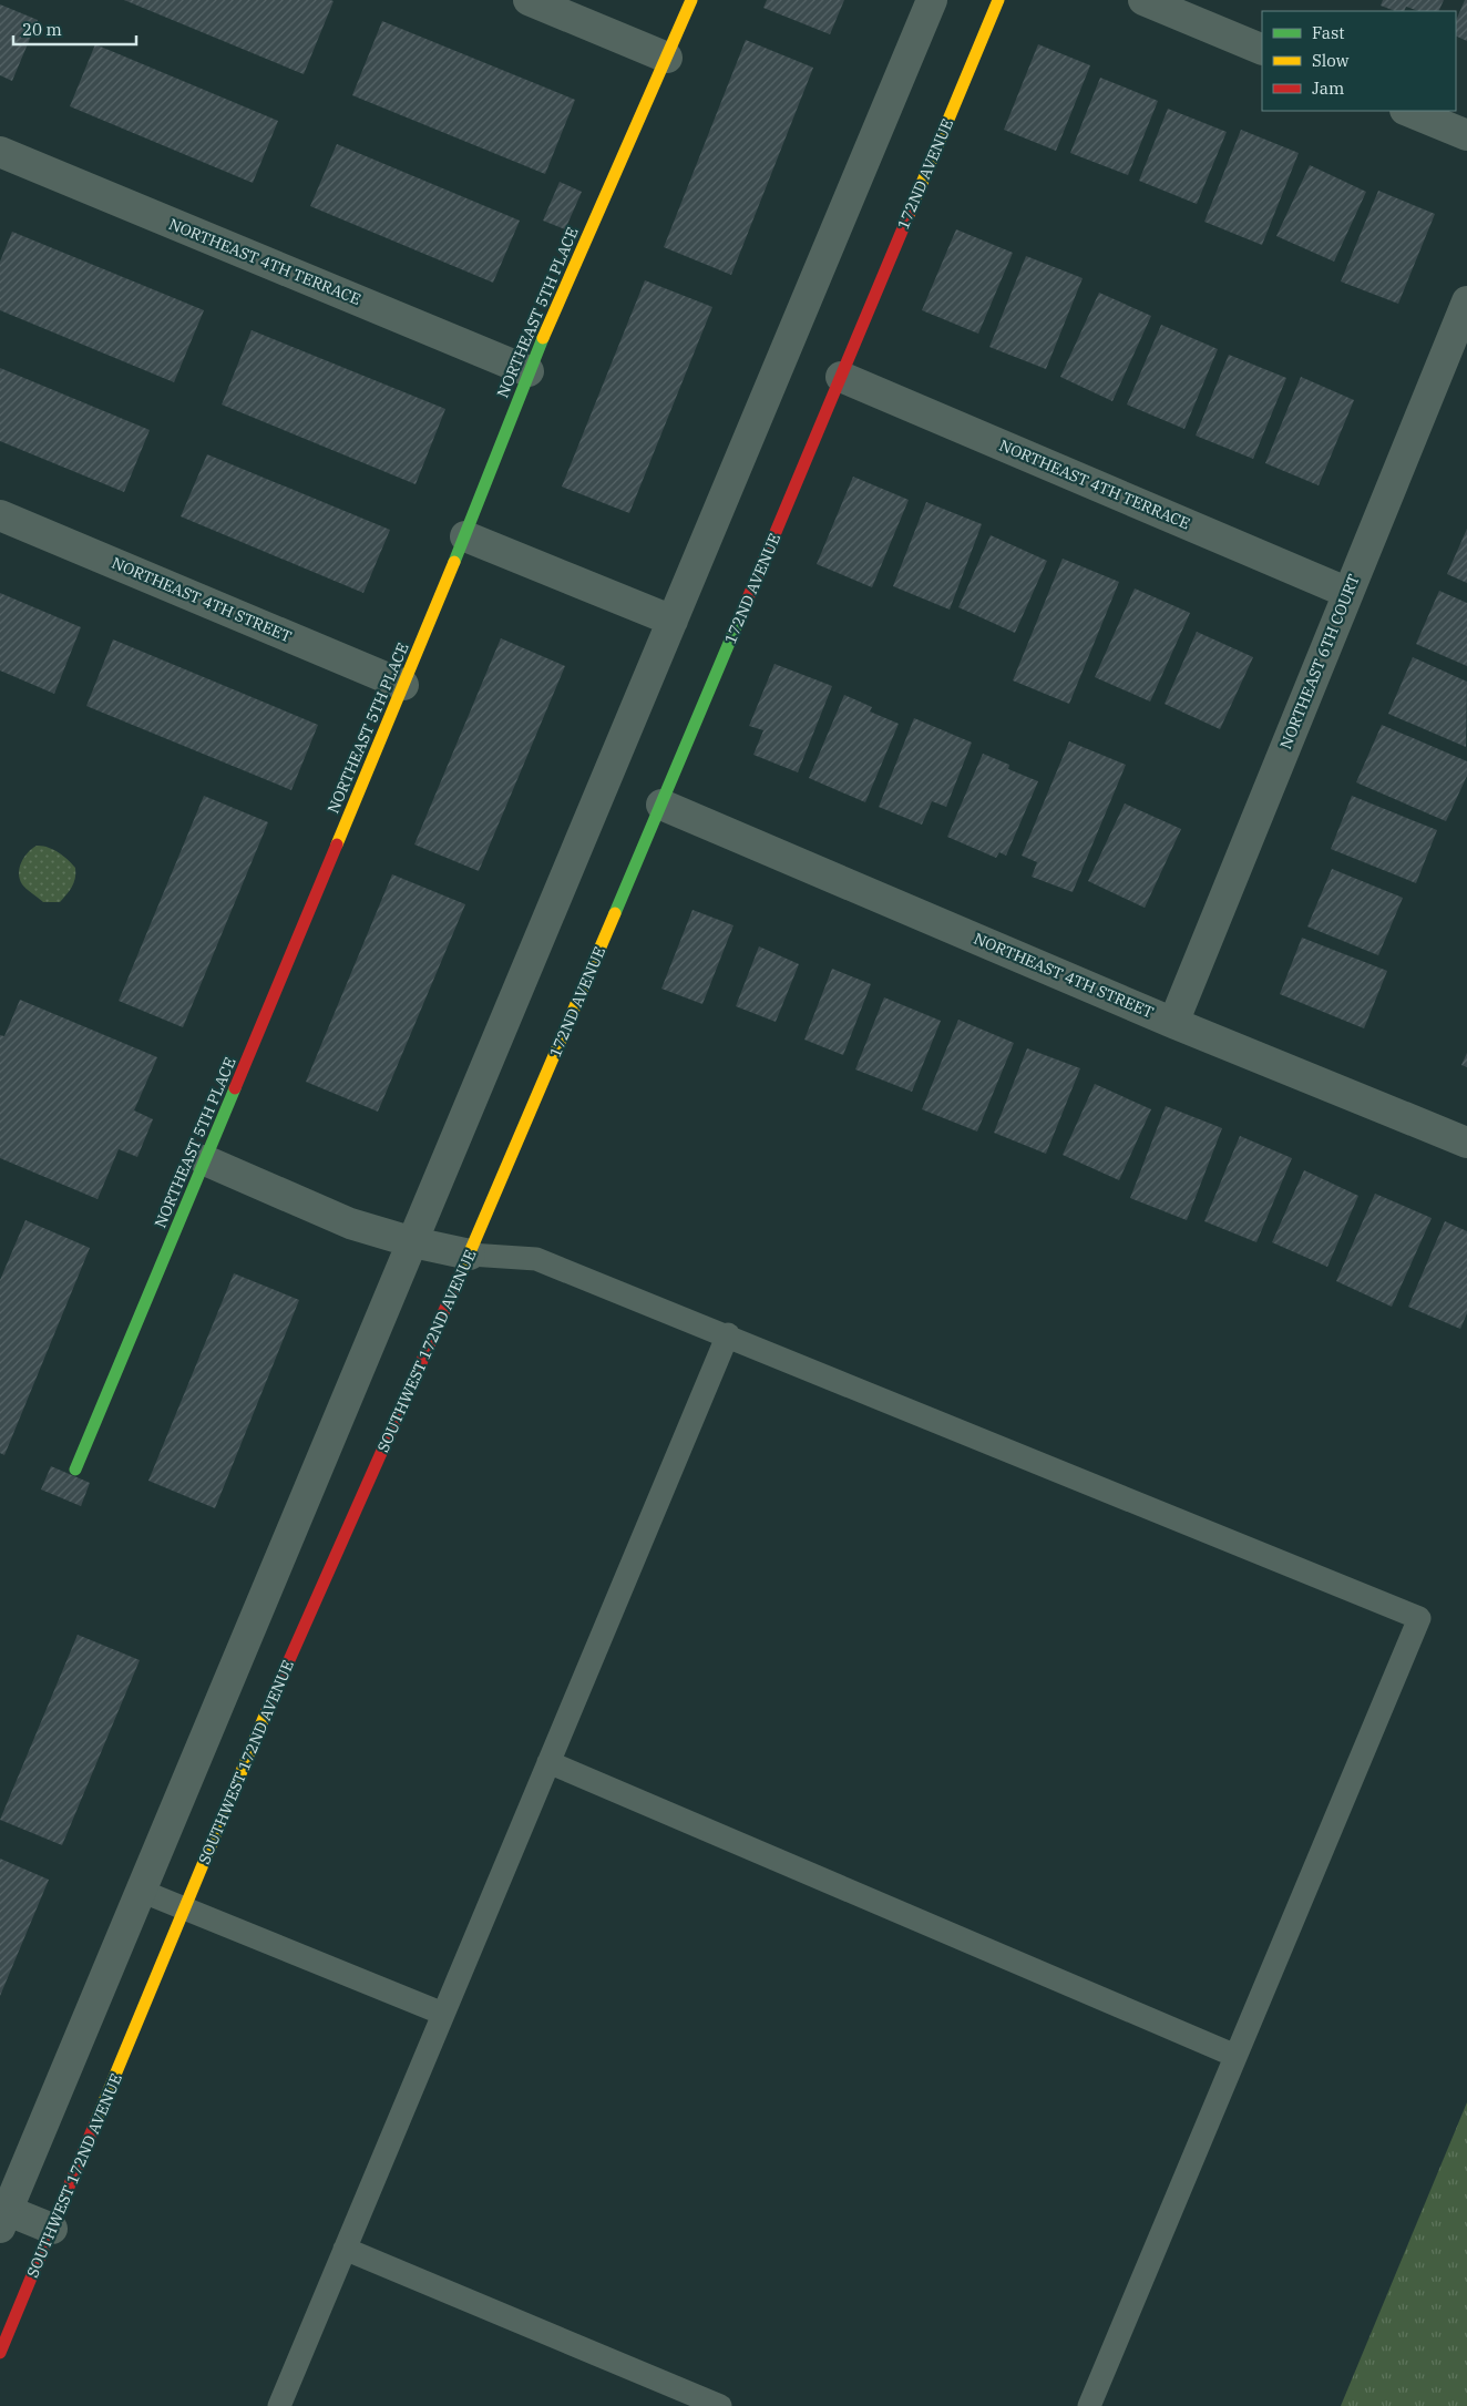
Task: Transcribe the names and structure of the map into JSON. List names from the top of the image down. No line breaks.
{"streets":{"street":["172ND AVENUE","NORTHEAST 4TH TERRACE","NORTHEAST 5TH PLACE","NORTHEAST 4TH STREET","NORTHEAST 6TH COURT","SOUTHWEST 172ND AVENUE"]},"crossings":[["172ND AVENUE","NORTHEAST 4TH TERRACE"],["172ND AVENUE","NORTHEAST 4TH STREET"],["172ND AVENUE","SOUTHWEST 172ND AVENUE"],["NORTHEAST 4TH TERRACE","NORTHEAST 5TH PLACE"],["NORTHEAST 4TH TERRACE","NORTHEAST 6TH COURT"],["NORTHEAST 5TH PLACE","NORTHEAST 4TH STREET"],["NORTHEAST 4TH STREET","NORTHEAST 6TH COURT"]],"legend":["Fast","Slow","Jam"],"scale_bar":"20 m"}
